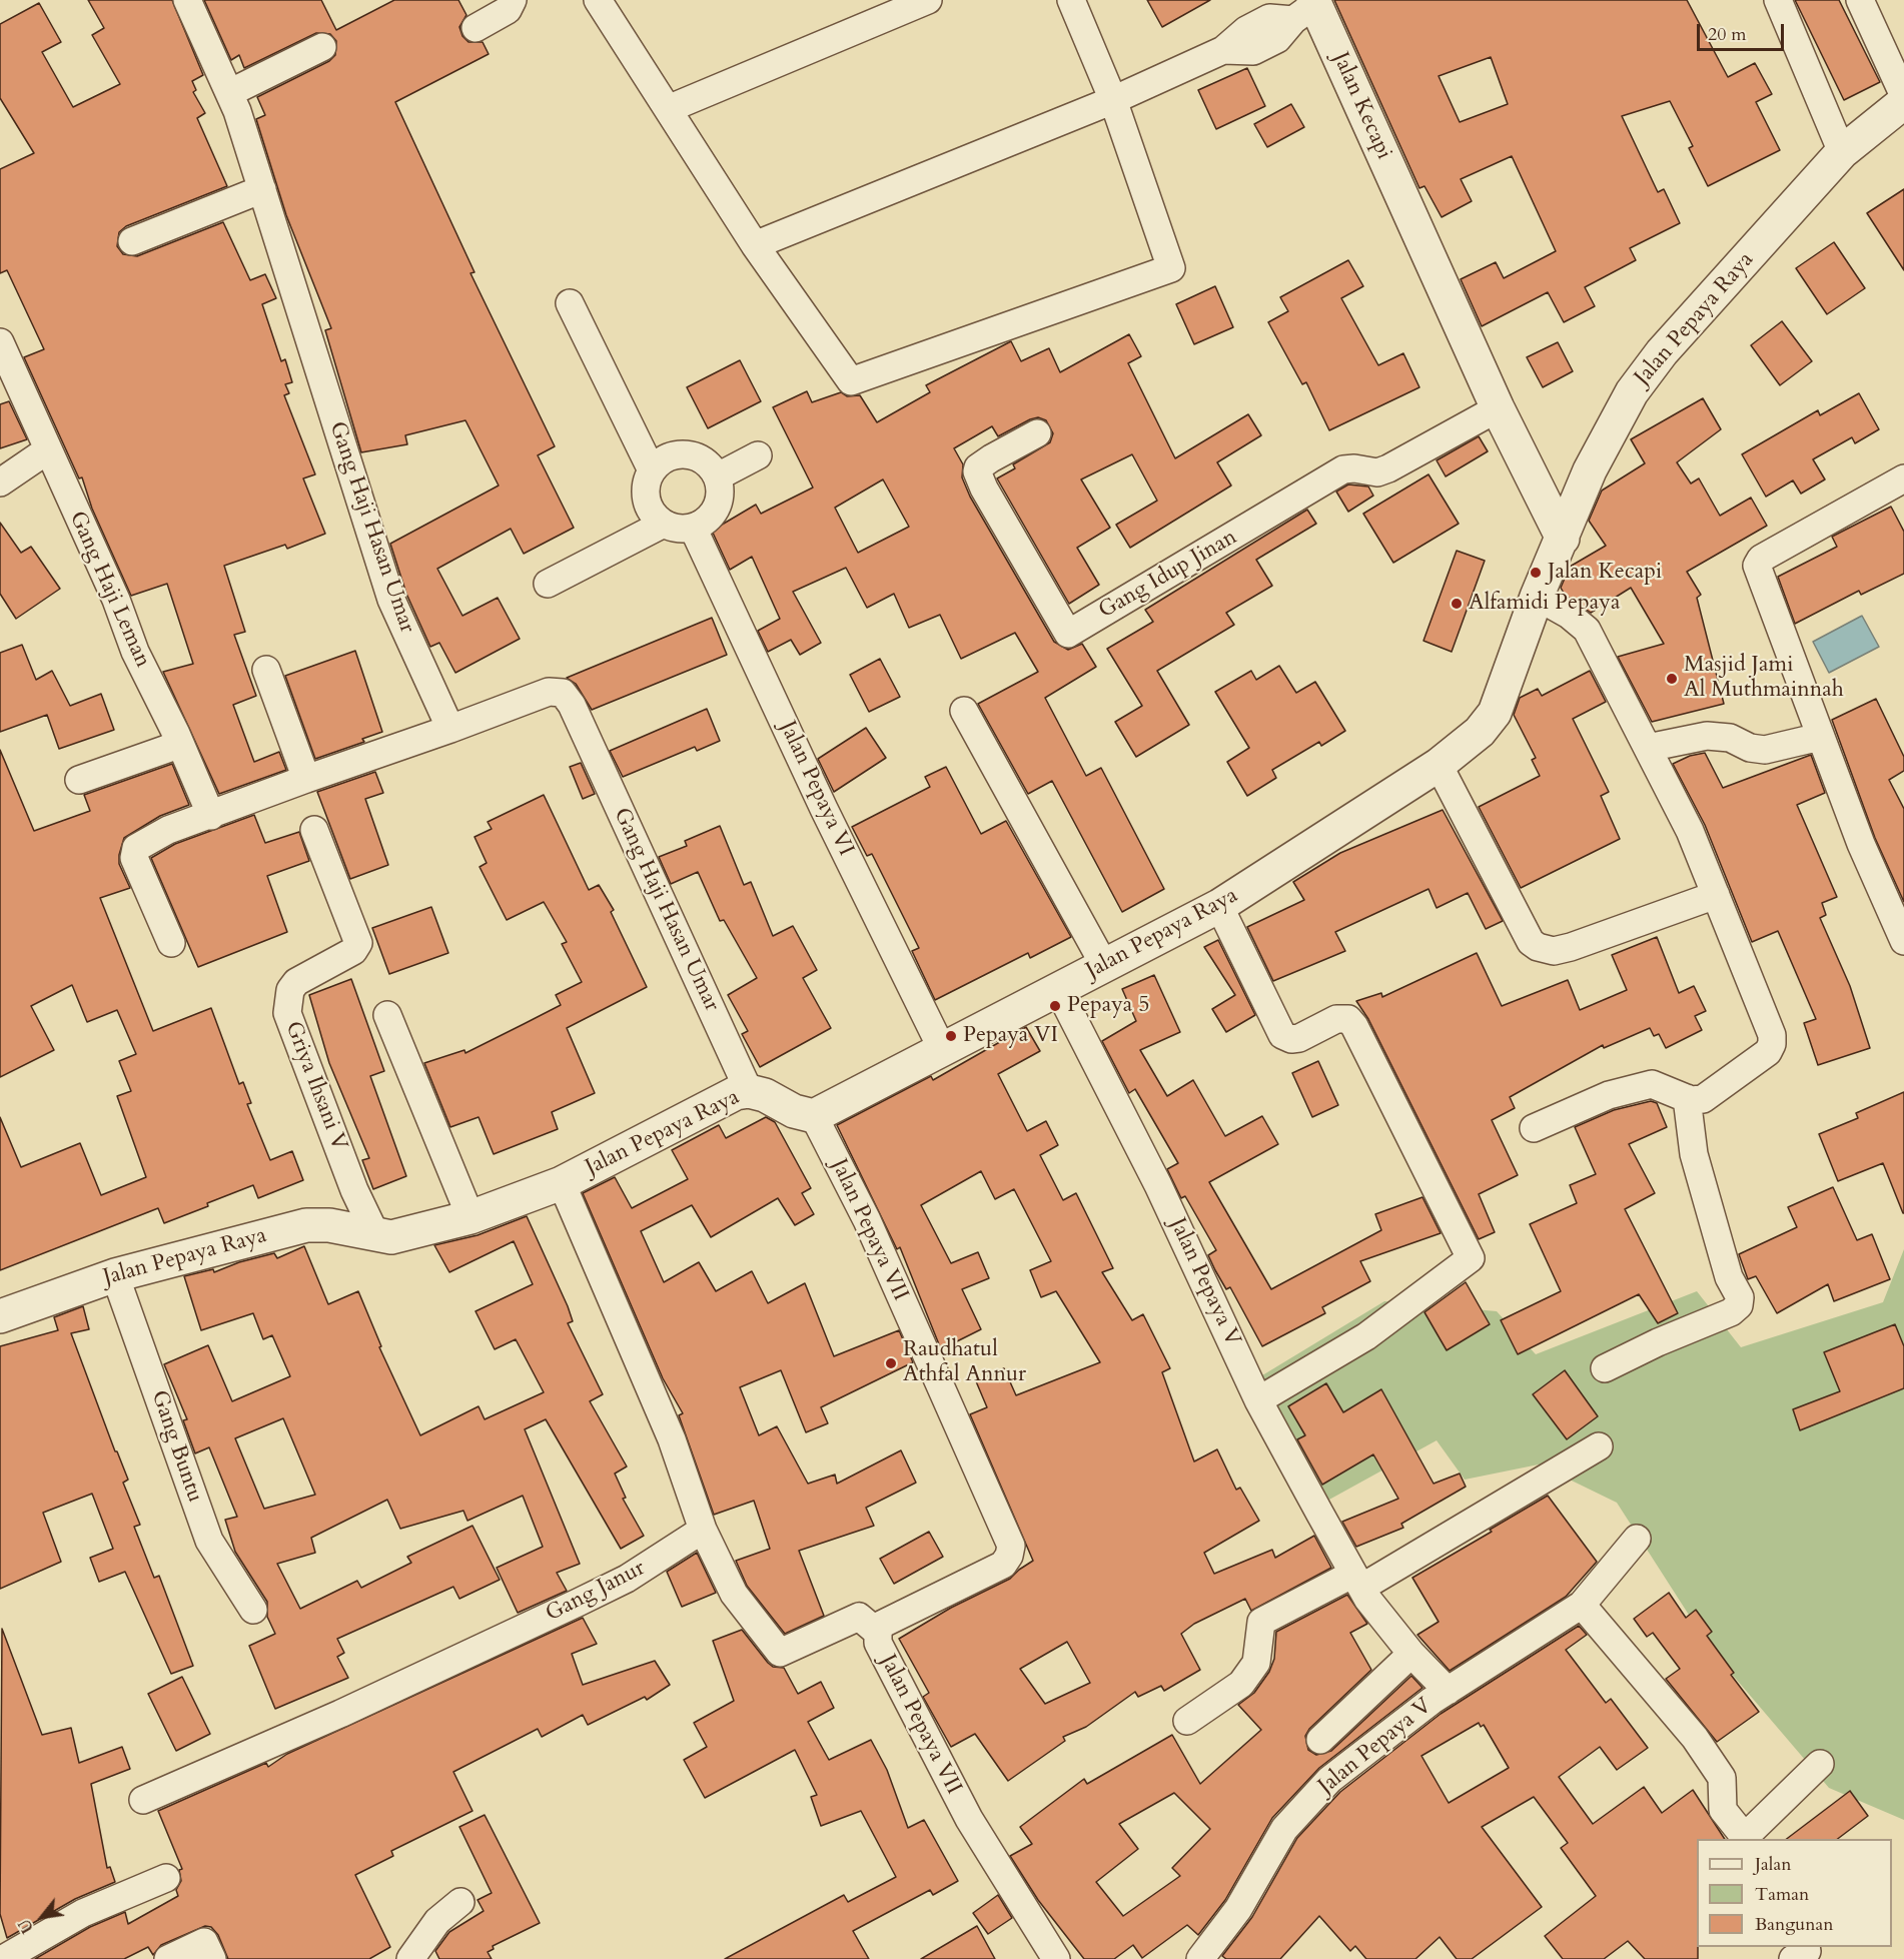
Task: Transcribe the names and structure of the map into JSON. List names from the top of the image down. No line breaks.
{"streets":{"street":["Jalan Kecapi","Jalan Pepaya Raya","Gang Haji Hasan Umar","Gang Idup Jinan","Gang Haji Leman","Jalan Pepaya VI","Griya Ihsani V","Jalan Pepaya VII","Jalan Pepaya V","Gang Buntu","Gang Janur"]},"crossings":[["Jalan Kecapi","Jalan Pepaya Raya"],["Jalan Kecapi","Gang Idup Jinan"],["Jalan Pepaya Raya","Gang Haji Hasan Umar"],["Jalan Pepaya Raya","Jalan Pepaya VI"],["Jalan Pepaya Raya","Griya Ihsani V"],["Jalan Pepaya Raya","Jalan Pepaya VII"],["Jalan Pepaya Raya","Jalan Pepaya V"],["Jalan Pepaya Raya","Gang Buntu"]],"places":["Jalan Kecapi","Alfamidi Pepaya","Masjid Jami Al Muthmainnah","Pepaya 5","Pepaya VI","Raudhatul Athfal Annur"],"legend":["Jalan","Taman","Bangunan"],"scale_bar":"20 m","north":"bottom left"}
